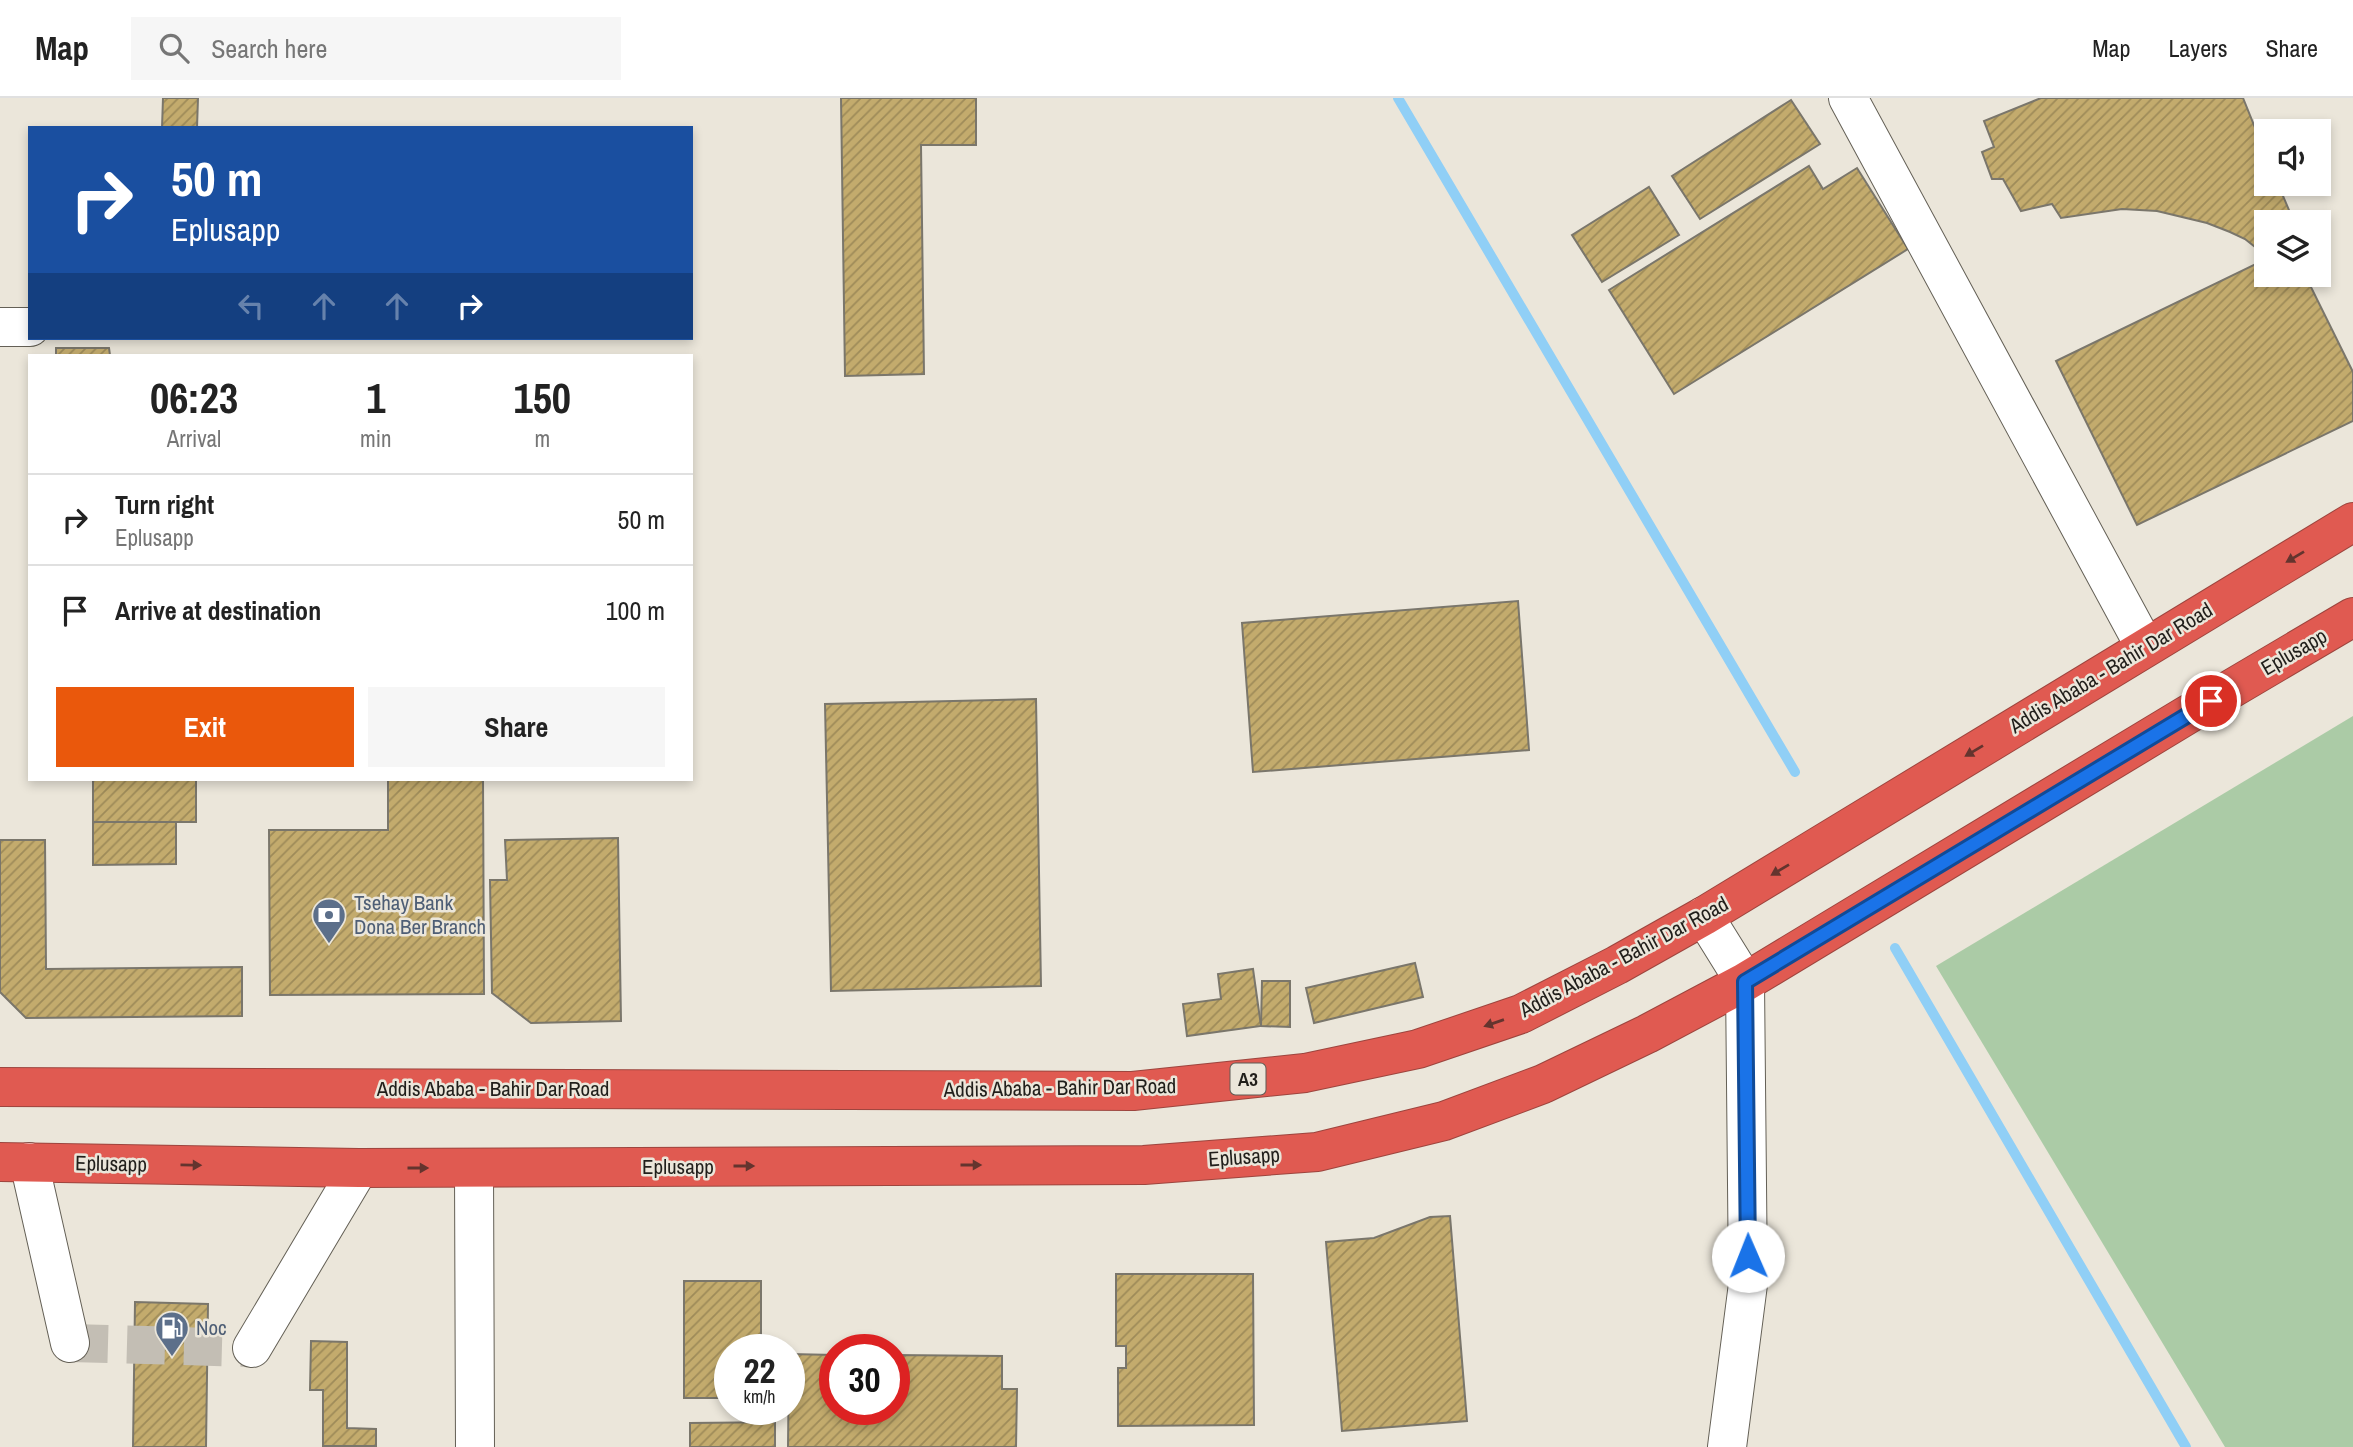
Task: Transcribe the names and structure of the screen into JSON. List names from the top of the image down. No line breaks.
{"streets":{"highway":["Eplusapp","Addis Ababa - Bahir Dar Road","A3"]},"one_way":["Eplusapp","Addis Ababa - Bahir Dar Road"],"places":{"bank":["Tsehay Bank Dona Ber Branch"],"fuel station":["Noc"]},"page":{"header":"Map","search":"Search here","nav":["Map","Layers","Share"],"turn":["50 m","Eplusapp"],"eta":["06:23","Arrival","1","min","150","m"],"list":[{"name":"Turn right","note":"Eplusapp","value":"50 m"},{"name":"Arrive at destination","value":"100 m"}],"buttons":["Exit","Share"],"speed":"22 km/h","limit":"30"}}
